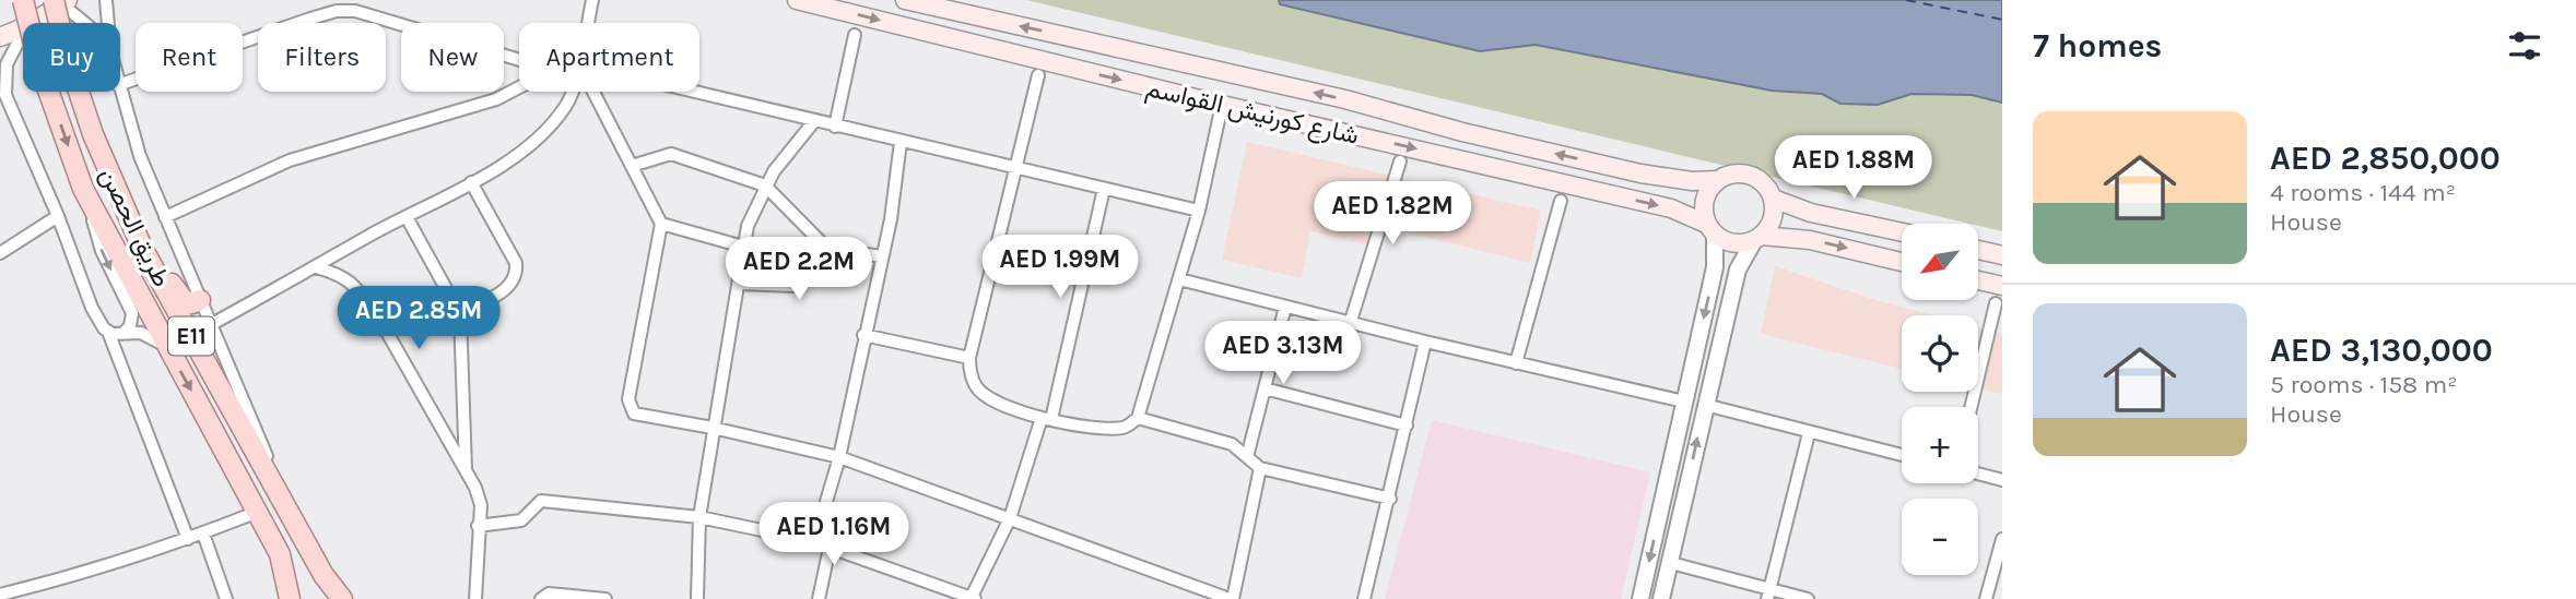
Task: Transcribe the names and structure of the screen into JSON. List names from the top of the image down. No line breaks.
{"streets":{"main road":["شارع كورنيش القواسم","طريق الحصن","E11"]},"north":"bottom left","page":{"heading":"7 homes","chip":["Buy","Rent","Filters","New","Apartment"],"list":[{"name":"AED 2,850,000","note":"4 rooms · 144 m² · House"},{"name":"AED 3,130,000","note":"5 rooms · 158 m² · House"}],"price":["AED 1.88M","AED 1.82M","AED 1.99M","AED 2.2M","AED 2.85M","AED 3.13M","AED 1.16M"],"map_buttons":["+","−"]}}
